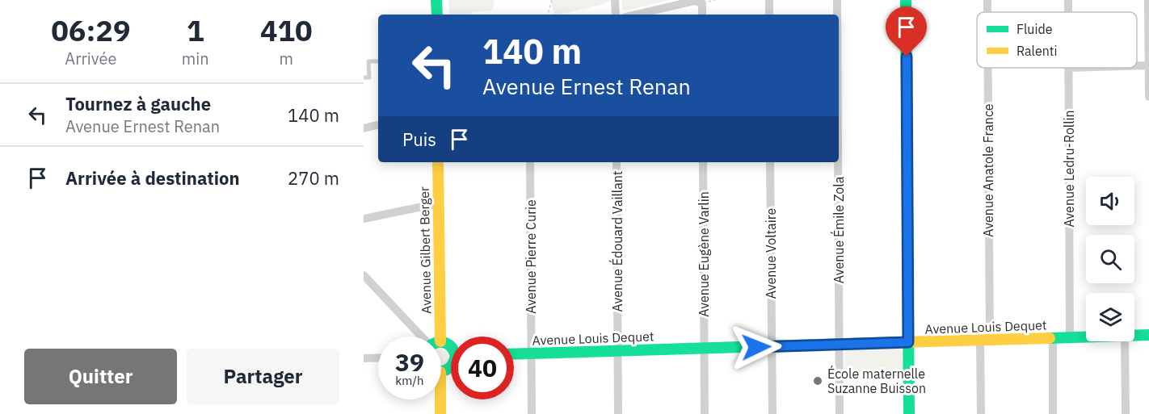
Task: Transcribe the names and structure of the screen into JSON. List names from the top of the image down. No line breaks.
{"streets":{"street":["Avenue Ledru-Rollin","Avenue Anatole France","Avenue Émile Zola","Avenue Édouard Vaillant","Avenue Gilbert Berger","Avenue Voltaire","Avenue Eugène Varlin","Avenue Pierre Curie","Avenue Louis Dequet"]},"crossings":[["Avenue Ledru-Rollin","Avenue Louis Dequet"],["Avenue Anatole France","Avenue Louis Dequet"],["Avenue Émile Zola","Avenue Louis Dequet"],["Avenue Édouard Vaillant","Avenue Louis Dequet"],["Avenue Voltaire","Avenue Louis Dequet"],["Avenue Eugène Varlin","Avenue Louis Dequet"],["Avenue Pierre Curie","Avenue Louis Dequet"]],"places":["École maternelle Suzanne Buisson"],"legend":["Fluide","Ralenti"],"page":{"eta":["06:29","Arrivée","1","min","410","m"],"turn":["140 m","Avenue Ernest Renan"],"list":[{"name":"Tournez à gauche","note":"Avenue Ernest Renan","value":"140 m"},{"name":"Arrivée à destination","value":"270 m"}],"then":"Puis","speed":"39 km/h","limit":"40","buttons":["Quitter","Partager"]}}
